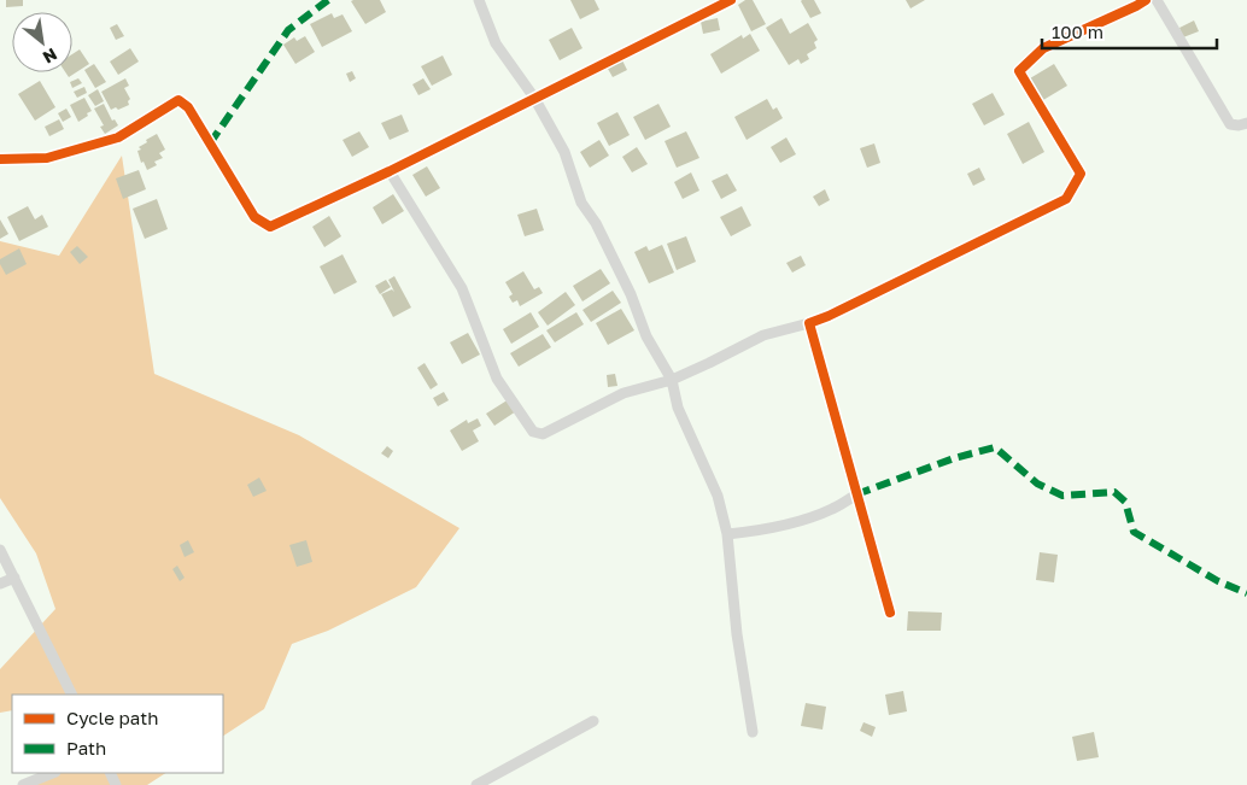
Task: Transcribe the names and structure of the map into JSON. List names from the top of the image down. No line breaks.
{"legend":["Cycle path","Path"],"scale_bar":"100 m","north":"bottom right"}
